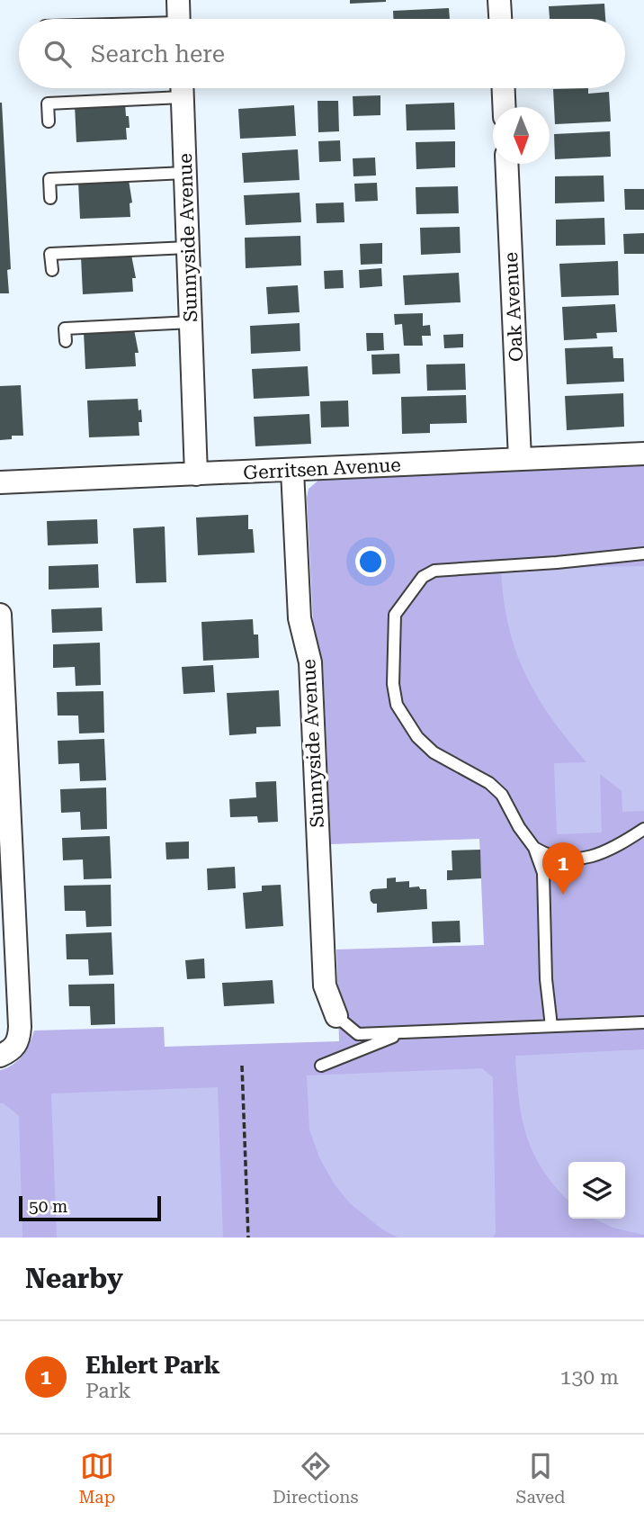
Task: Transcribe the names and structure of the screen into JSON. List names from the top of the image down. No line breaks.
{"streets":{"street":["Sunnyside Avenue","Oak Avenue","Gerritsen Avenue"]},"crossings":[["Sunnyside Avenue","Gerritsen Avenue"],["Oak Avenue","Gerritsen Avenue"]],"scale_bar":"50 m","north":"bottom","page":{"search":"Search here","pins":"1","scale":"50 m","heading":"Nearby","list":[{"mark":"1","name":"Ehlert Park","note":"Park","value":"130 m"}],"nav":["Map","Directions","Saved"]}}
